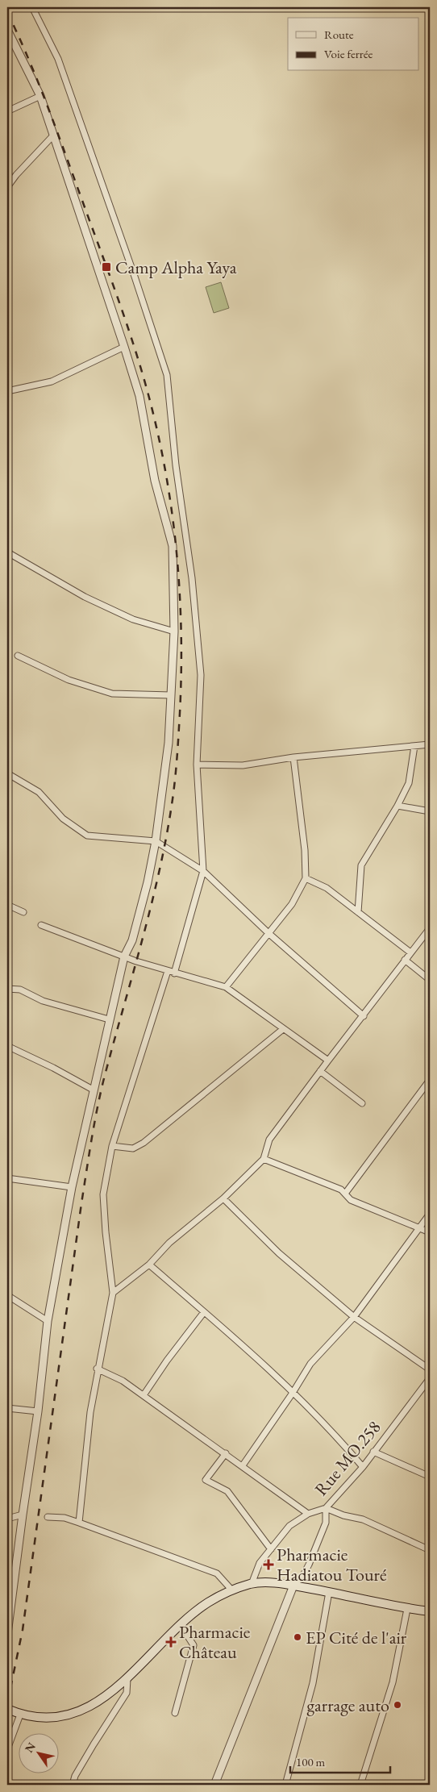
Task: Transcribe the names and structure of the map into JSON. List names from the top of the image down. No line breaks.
{"streets":{"street":["Rue MO.258"]},"places":{"transit":["Camp Alpha Yaya"],"health":["Pharmacie Hadiatou Touré","Pharmacie Château"],"other":["EP Cité de l'air","garrage auto"]},"legend":["Route","Voie ferrée"],"scale_bar":"100 m","north":"top left"}
